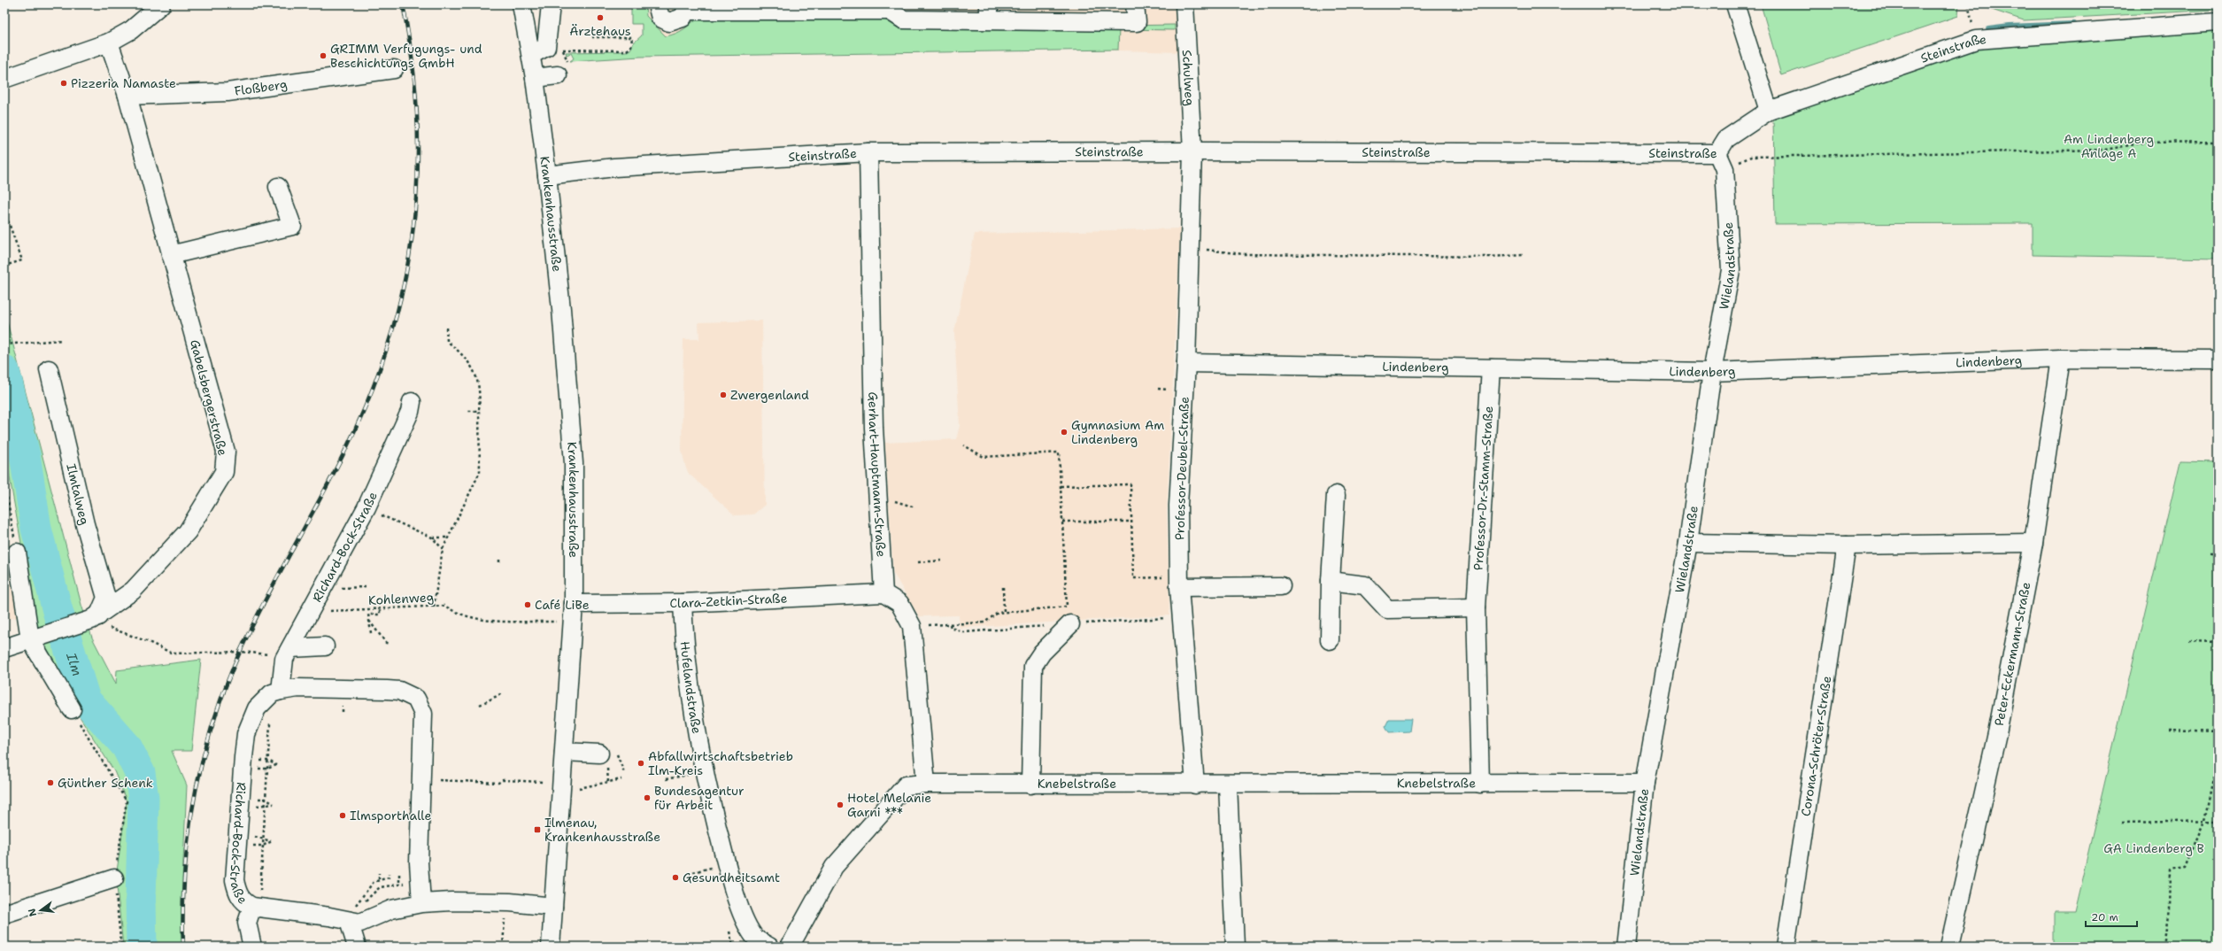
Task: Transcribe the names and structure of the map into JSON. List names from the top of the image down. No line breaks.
{"streets":{"street":["Steinstraße","Schulweg","Floßberg","Krankenhausstraße","Wielandstraße","Lindenberg","Gabelsbergerstraße","Professor-Deubel-Straße","Gerhart-Hauptmann-Straße","Professor-Dr.-Stamm-Straße","Ilmtalweg","Richard-Bock-Straße","Clara-Zetkin-Straße","Peter-Eckermann-Straße","Hufelandstraße","Corona-Schröter-Straße","Knebelstraße"],"path":["Kohlenweg"]},"crossings":[["Steinstraße","Schulweg"],["Steinstraße","Krankenhausstraße"],["Steinstraße","Wielandstraße"],["Steinstraße","Professor-Deubel-Straße"],["Steinstraße","Gerhart-Hauptmann-Straße"],["Schulweg","Professor-Deubel-Straße"],["Floßberg","Gabelsbergerstraße"],["Krankenhausstraße","Richard-Bock-Straße"],["Krankenhausstraße","Kohlenweg"],["Krankenhausstraße","Clara-Zetkin-Straße"],["Wielandstraße","Lindenberg"],["Wielandstraße","Knebelstraße"],["Lindenberg","Professor-Deubel-Straße"],["Lindenberg","Professor-Dr.-Stamm-Straße"],["Lindenberg","Peter-Eckermann-Straße"],["Gabelsbergerstraße","Ilmtalweg"],["Professor-Deubel-Straße","Knebelstraße"],["Gerhart-Hauptmann-Straße","Clara-Zetkin-Straße"],["Professor-Dr.-Stamm-Straße","Knebelstraße"],["Richard-Bock-Straße","Kohlenweg"],["Clara-Zetkin-Straße","Hufelandstraße"]],"water":["Ilm"],"parks":["Am Lindenberg Anlage A","GA Lindenberg B"],"places":{"other":["Ärztehaus","GRIMM Verfugungs- und Beschichtungs GmbH","Pizzeria Namaste","Zwergenland","Gymnasium Am Lindenberg","Café LiBe","Abfallwirtschaftsbetrieb Ilm-Kreis","Günther Schenk","Bundesagentur für Arbeit","Hotel Melanie Garni ***","Ilmsporthalle","Gesundheitsamt"],"transit":["Ilmenau, Krankenhausstraße"]},"scale_bar":"20 m","north":"left"}
